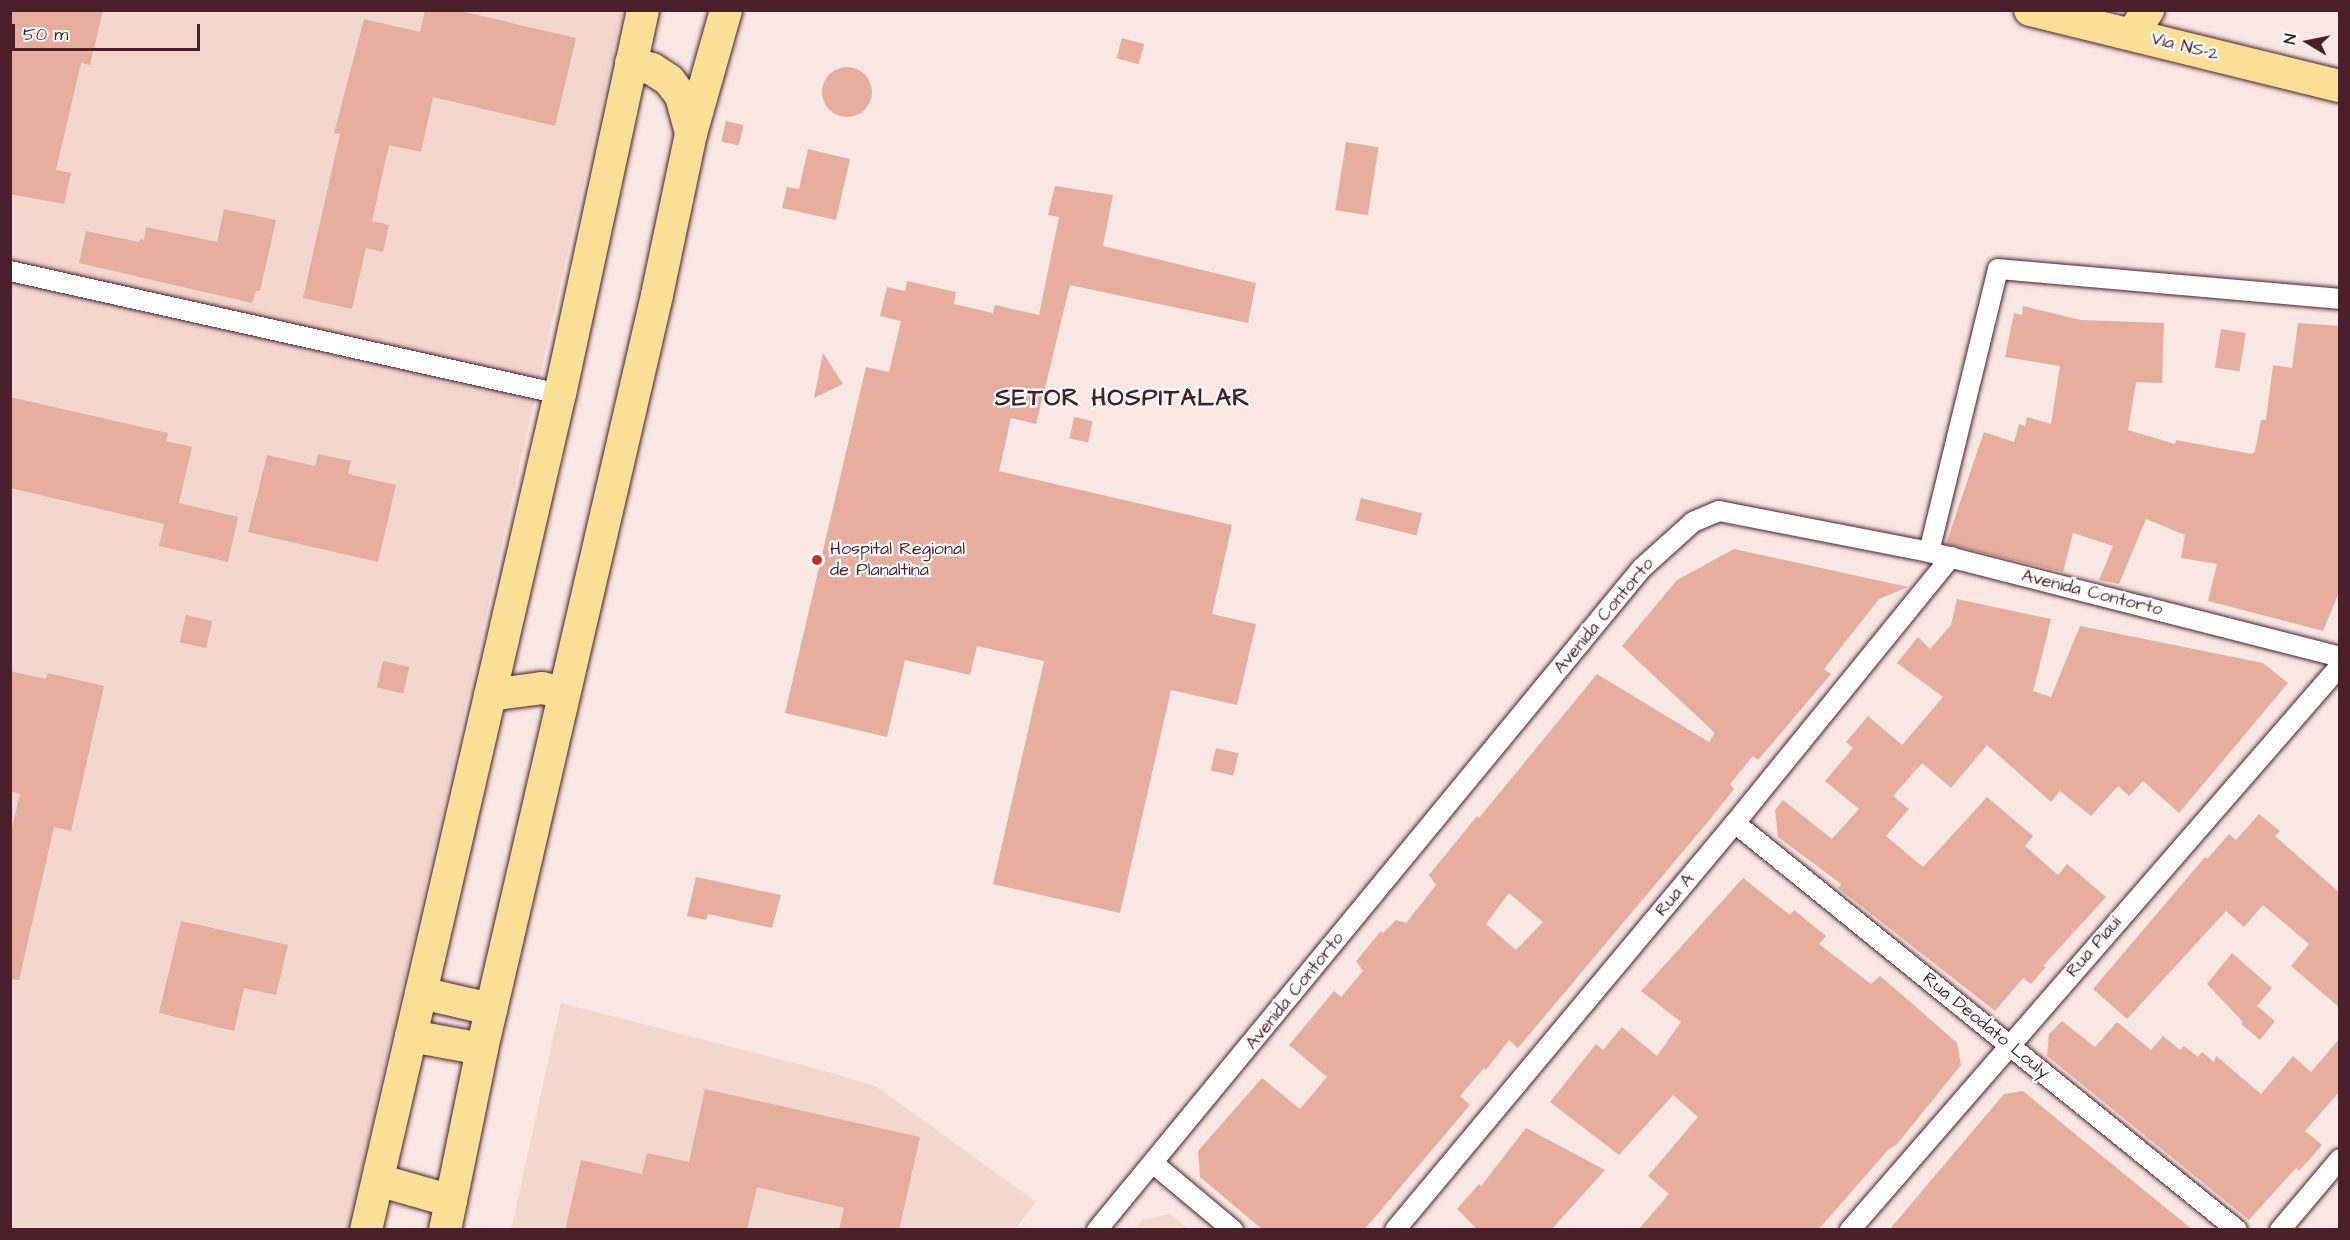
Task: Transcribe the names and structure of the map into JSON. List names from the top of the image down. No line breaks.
{"streets":{"main road":["Via NS-2"],"street":["Avenida Contorto","Rua A","Rua Piauí","Rua Deodato Louly"]},"crossings":[["Avenida Contorto","Rua A"],["Rua A","Rua Deodato Louly"],["Rua Piauí","Rua Deodato Louly"]],"districts":["SETOR HOSPITALAR"],"places":["Hospital Regional de Planaltina"],"scale_bar":"50 m","north":"left"}
